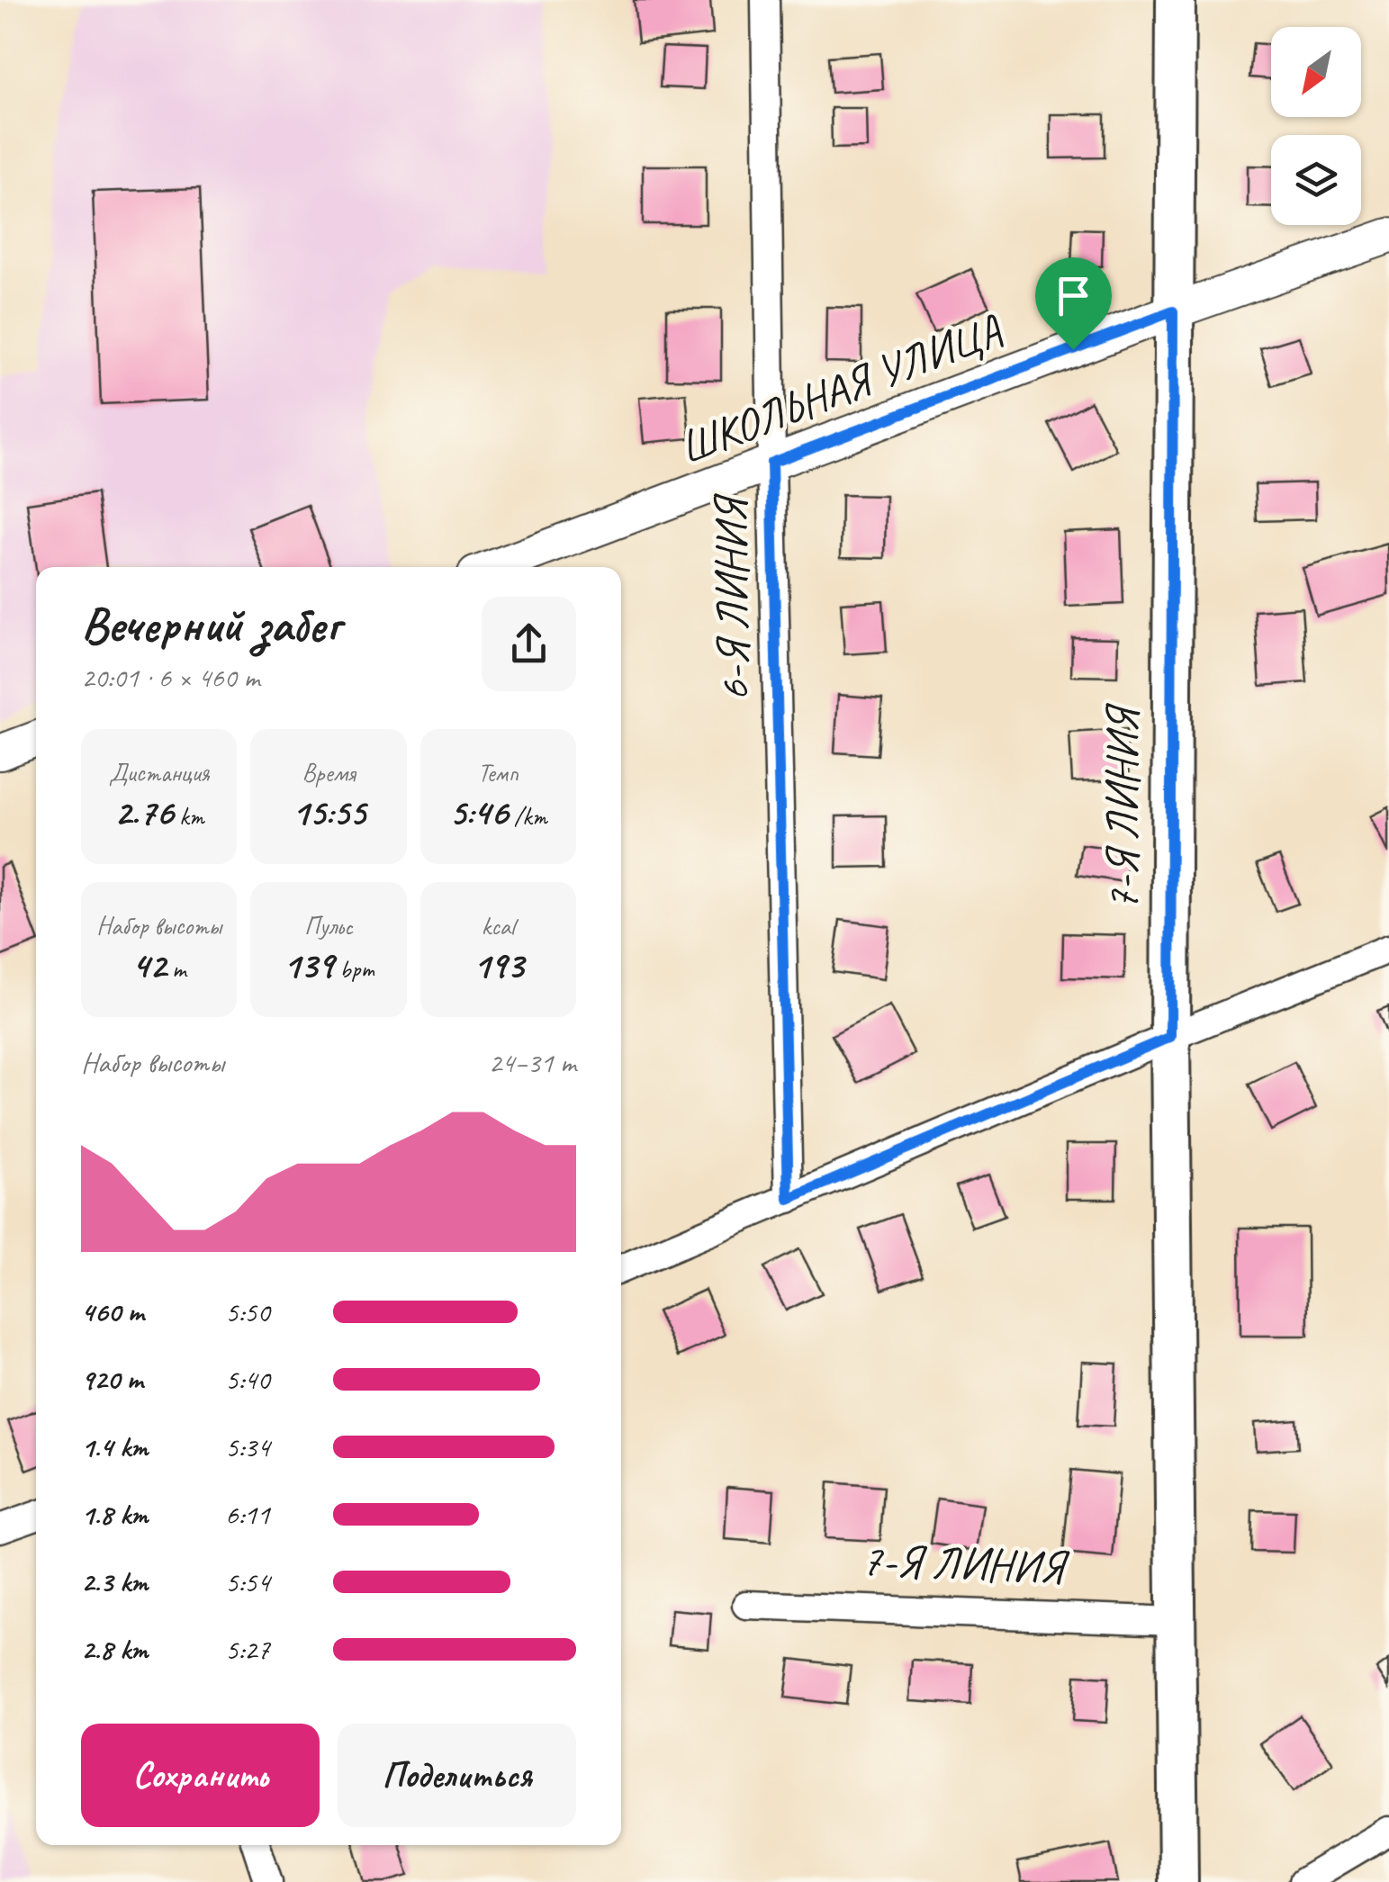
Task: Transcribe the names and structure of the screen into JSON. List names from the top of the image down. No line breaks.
{"streets":{"main road":["7-Я ЛИНИЯ"],"street":["ШКОЛЬНАЯ УЛИЦА","6-Я ЛИНИЯ"]},"crossings":[["ШКОЛЬНАЯ УЛИЦА","6-Я ЛИНИЯ"],["ШКОЛЬНАЯ УЛИЦА","7-Я ЛИНИЯ"]],"north":"bottom left","page":{"heading":["Вечерний забег","20:01 · 6 × 460 m"],"stats":[["Дистанция","2.76 km"],["Время","15:55"],["Темп","5:46 /km"],["Набор высоты","42 m"],["Пульс","139 bpm"],["kcal","193"]],"chart":["Набор высоты","24–31 m"],"list":[{"name":"460 m","note":"5:50"},{"name":"920 m","note":"5:40"},{"name":"1.4 km","note":"5:34"},{"name":"1.8 km","note":"6:11"},{"name":"2.3 km","note":"5:54"},{"name":"2.8 km","note":"5:27"}],"buttons":["Сохранить","Поделиться"]}}
